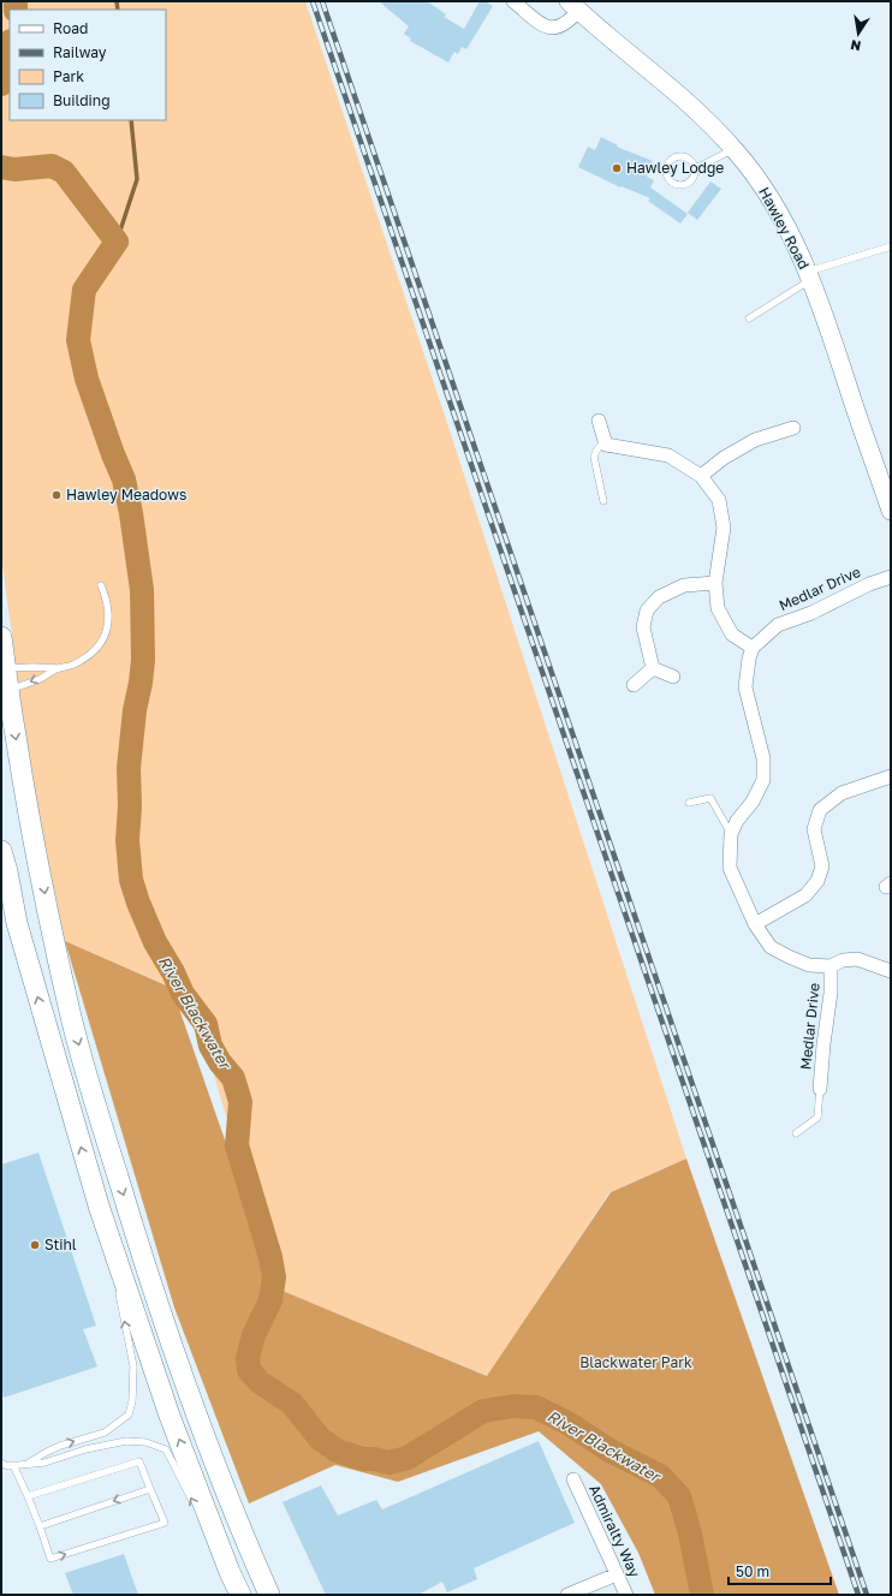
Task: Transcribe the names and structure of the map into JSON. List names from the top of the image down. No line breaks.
{"streets":{"main road":["Hawley Road"],"street":["Medlar Drive","Admiralty Way"]},"water":["River Blackwater"],"parks":["Blackwater Park"],"places":["Hawley Lodge","Hawley Meadows","Stihl"],"legend":["Road","Railway","Park","Building"],"scale_bar":"50 m","north":"bottom"}
